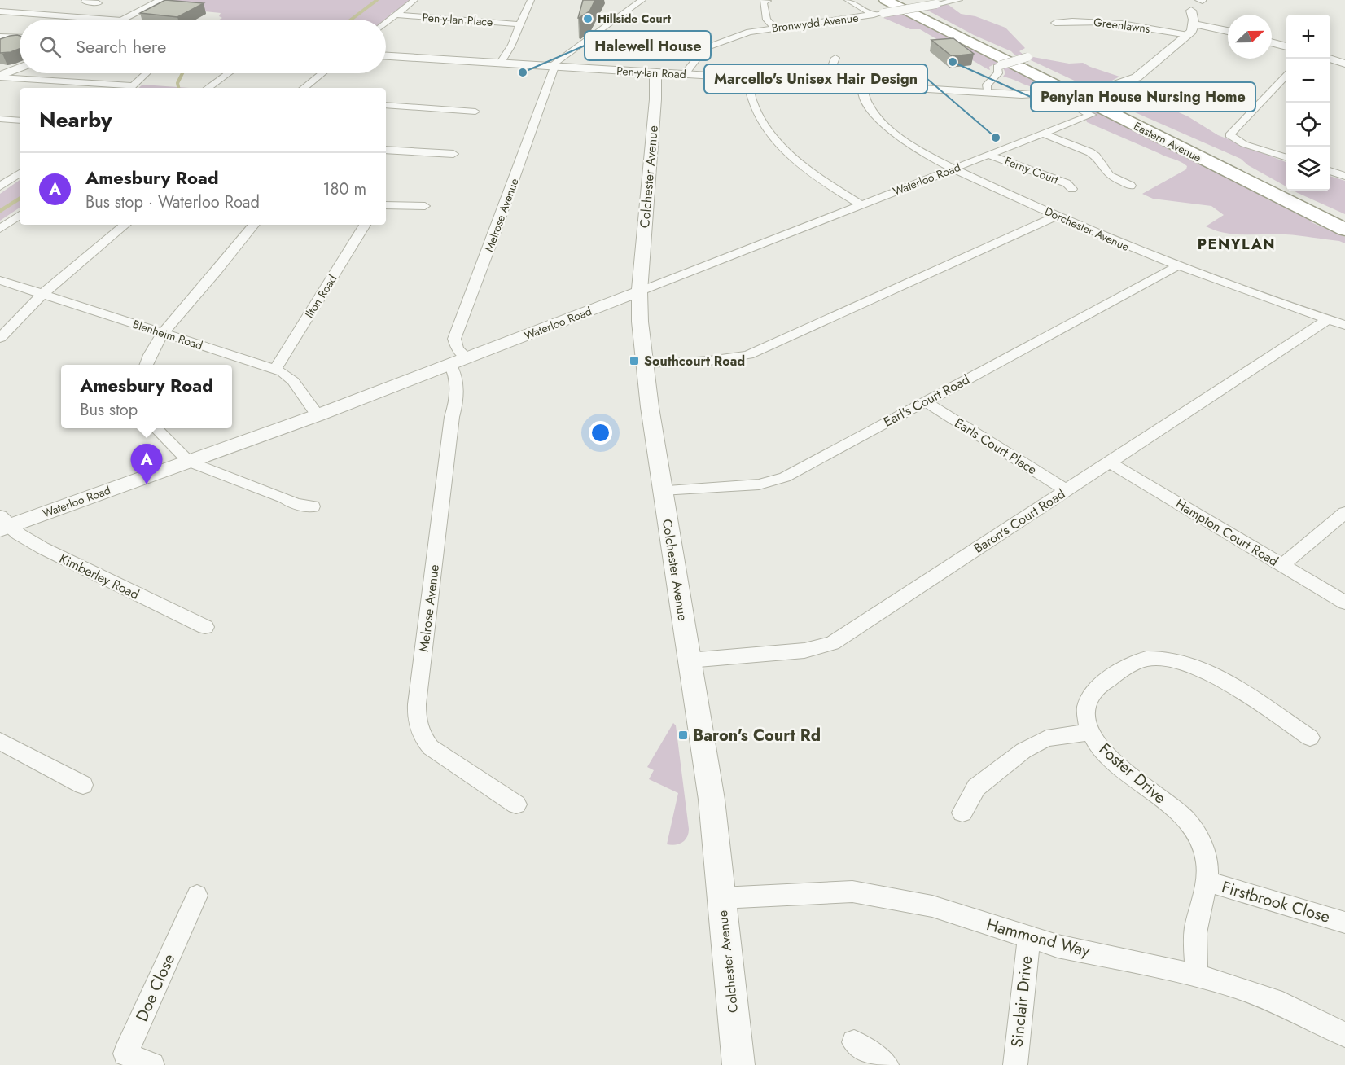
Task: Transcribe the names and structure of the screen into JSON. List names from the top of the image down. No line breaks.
{"streets":{"highway":["Eastern Avenue"],"street":["Pen-y-lan Place","Bronwydd Avenue","Greenlawns","Pen-y-lan Road","Ferny Court","Colchester Avenue","Waterloo Road","Melrose Avenue","Dorchester Avenue","Ilton Road","Blenheim Road","Earl's Court Road","Earls Court Place","Baron's Court Road","Hampton Court Road","Kimberley Road","Foster Drive","Firstbrook Close","Hammond Way","Doe Close","Sinclair Drive"]},"crossings":[["Bronwydd Avenue","Pen-y-lan Road"],["Bronwydd Avenue","Eastern Avenue"],["Greenlawns","Pen-y-lan Road"],["Pen-y-lan Road","Colchester Avenue"],["Pen-y-lan Road","Melrose Avenue"],["Pen-y-lan Road","Dorchester Avenue"],["Ferny Court","Waterloo Road"],["Colchester Avenue","Waterloo Road"],["Colchester Avenue","Earl's Court Road"],["Colchester Avenue","Baron's Court Road"],["Colchester Avenue","Hammond Way"],["Waterloo Road","Melrose Avenue"],["Waterloo Road","Dorchester Avenue"],["Waterloo Road","Blenheim Road"],["Waterloo Road","Kimberley Road"],["Dorchester Avenue","Earl's Court Road"],["Dorchester Avenue","Baron's Court Road"],["Ilton Road","Blenheim Road"],["Earl's Court Road","Earls Court Place"],["Earls Court Place","Baron's Court Road"],["Baron's Court Road","Hampton Court Road"],["Foster Drive","Firstbrook Close"],["Foster Drive","Hammond Way"],["Hammond Way","Sinclair Drive"]],"districts":["PENYLAN"],"places":{"other":["Hillside Court","Penylan House Nursing Home","Halewell House","Marcello's Unisex Hair Design"],"transit":["Southcourt Road","Baron's Court Rd"]},"north":"right","page":{"map_buttons":["+","−"],"search":"Search here","heading":"Nearby","list":[{"mark":"A","name":"Amesbury Road","note":"Bus stop · Waterloo Road","value":"180 m"}],"popup":["Amesbury Road","Bus stop"],"pins":"A"}}
